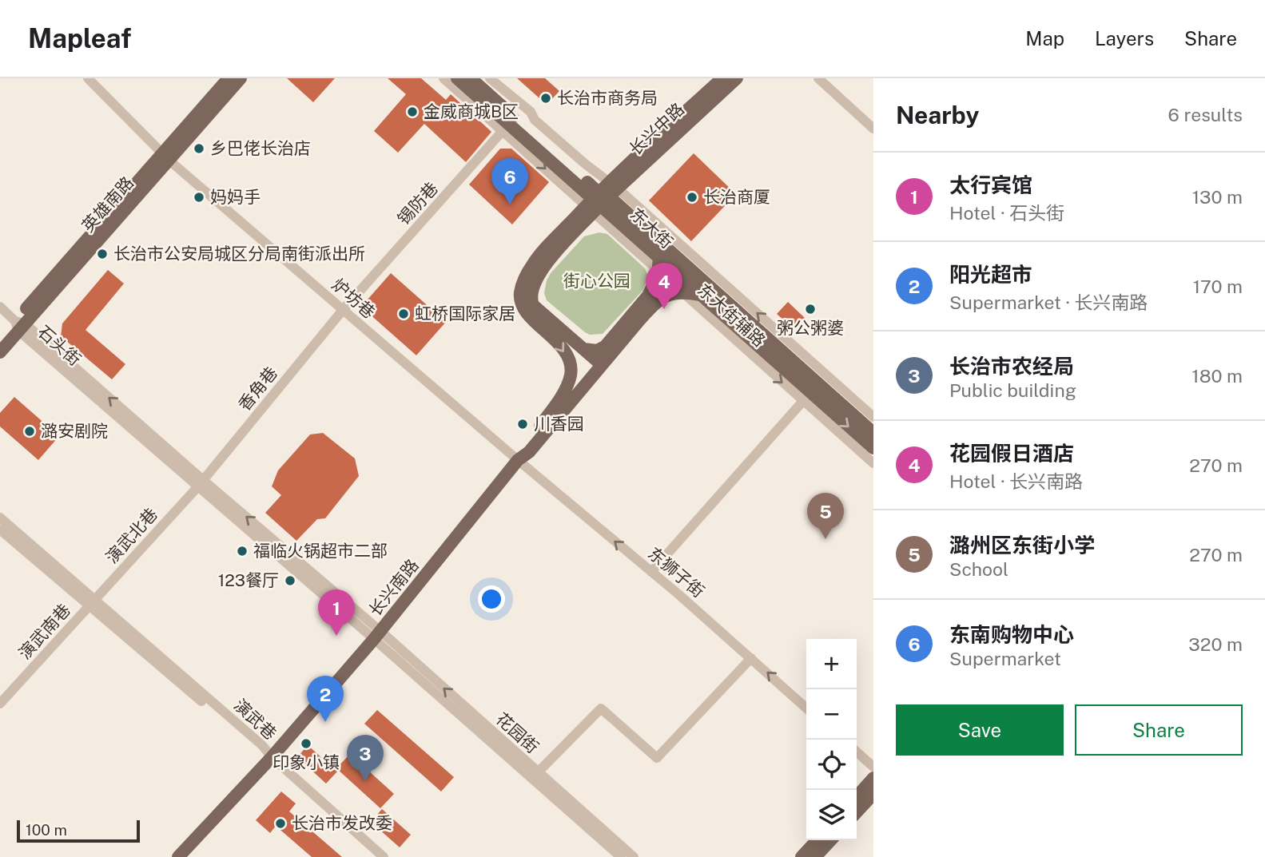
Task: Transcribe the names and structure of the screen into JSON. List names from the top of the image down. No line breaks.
{"streets":{"main road":["长兴中路","英雄南路","东大街","长兴南路"],"street":["锡防巷","炉坊巷","东大街辅路","石头街","香角巷","演武北巷","东狮子街","演武南巷","演武巷","花园街"]},"crossings":[["长兴中路","东大街"],["长兴中路","东大街辅路"],["长兴中路","长兴南路"],["锡防巷","东大街"],["锡防巷","炉坊巷"],["锡防巷","东大街辅路"],["锡防巷","香角巷"],["英雄南路","炉坊巷"],["英雄南路","石头街"],["东大街","东大街辅路"],["东大街","长兴南路"],["炉坊巷","香角巷"],["炉坊巷","东狮子街"],["炉坊巷","长兴南路"],["东大街辅路","长兴南路"],["石头街","香角巷"],["石头街","演武北巷"],["石头街","长兴南路"],["石头街","花园街"],["香角巷","演武北巷"],["演武北巷","演武南巷"],["演武北巷","演武巷"],["东狮子街","长兴南路"],["长兴南路","演武巷"],["长兴南路","花园街"],["演武南巷","演武巷"]],"one_way":["东狮子街"],"parks":["街心公园"],"places":["长治市商务局","金威商城B区","乡巴佬长治店","妈妈手","长治商厦","长治市公安局城区分局南街派出所","粥公粥婆","虹桥国际家居","川香园","潞安剧院","福临火锅超市二部","123餐厅","印象小镇","长治市发改委"],"scale_bar":"100 m","page":{"header":"Mapleaf","nav":["Map","Layers","Share"],"heading":["Nearby","6 results"],"list":[{"mark":"1","name":"太行宾馆","note":"Hotel · 石头街","value":"130 m"},{"mark":"2","name":"阳光超市","note":"Supermarket · 长兴南路","value":"170 m"},{"mark":"3","name":"长治市农经局","note":"Public building","value":"180 m"},{"mark":"4","name":"花园假日酒店","note":"Hotel · 长兴南路","value":"270 m"},{"mark":"5","name":"潞州区东街小学","note":"School","value":"270 m"},{"mark":"6","name":"东南购物中心","note":"Supermarket","value":"320 m"}],"pins":["6","4","5","1","2","3"],"map_buttons":["+","−"],"buttons":["Save","Share"],"scale":"100 m"}}
